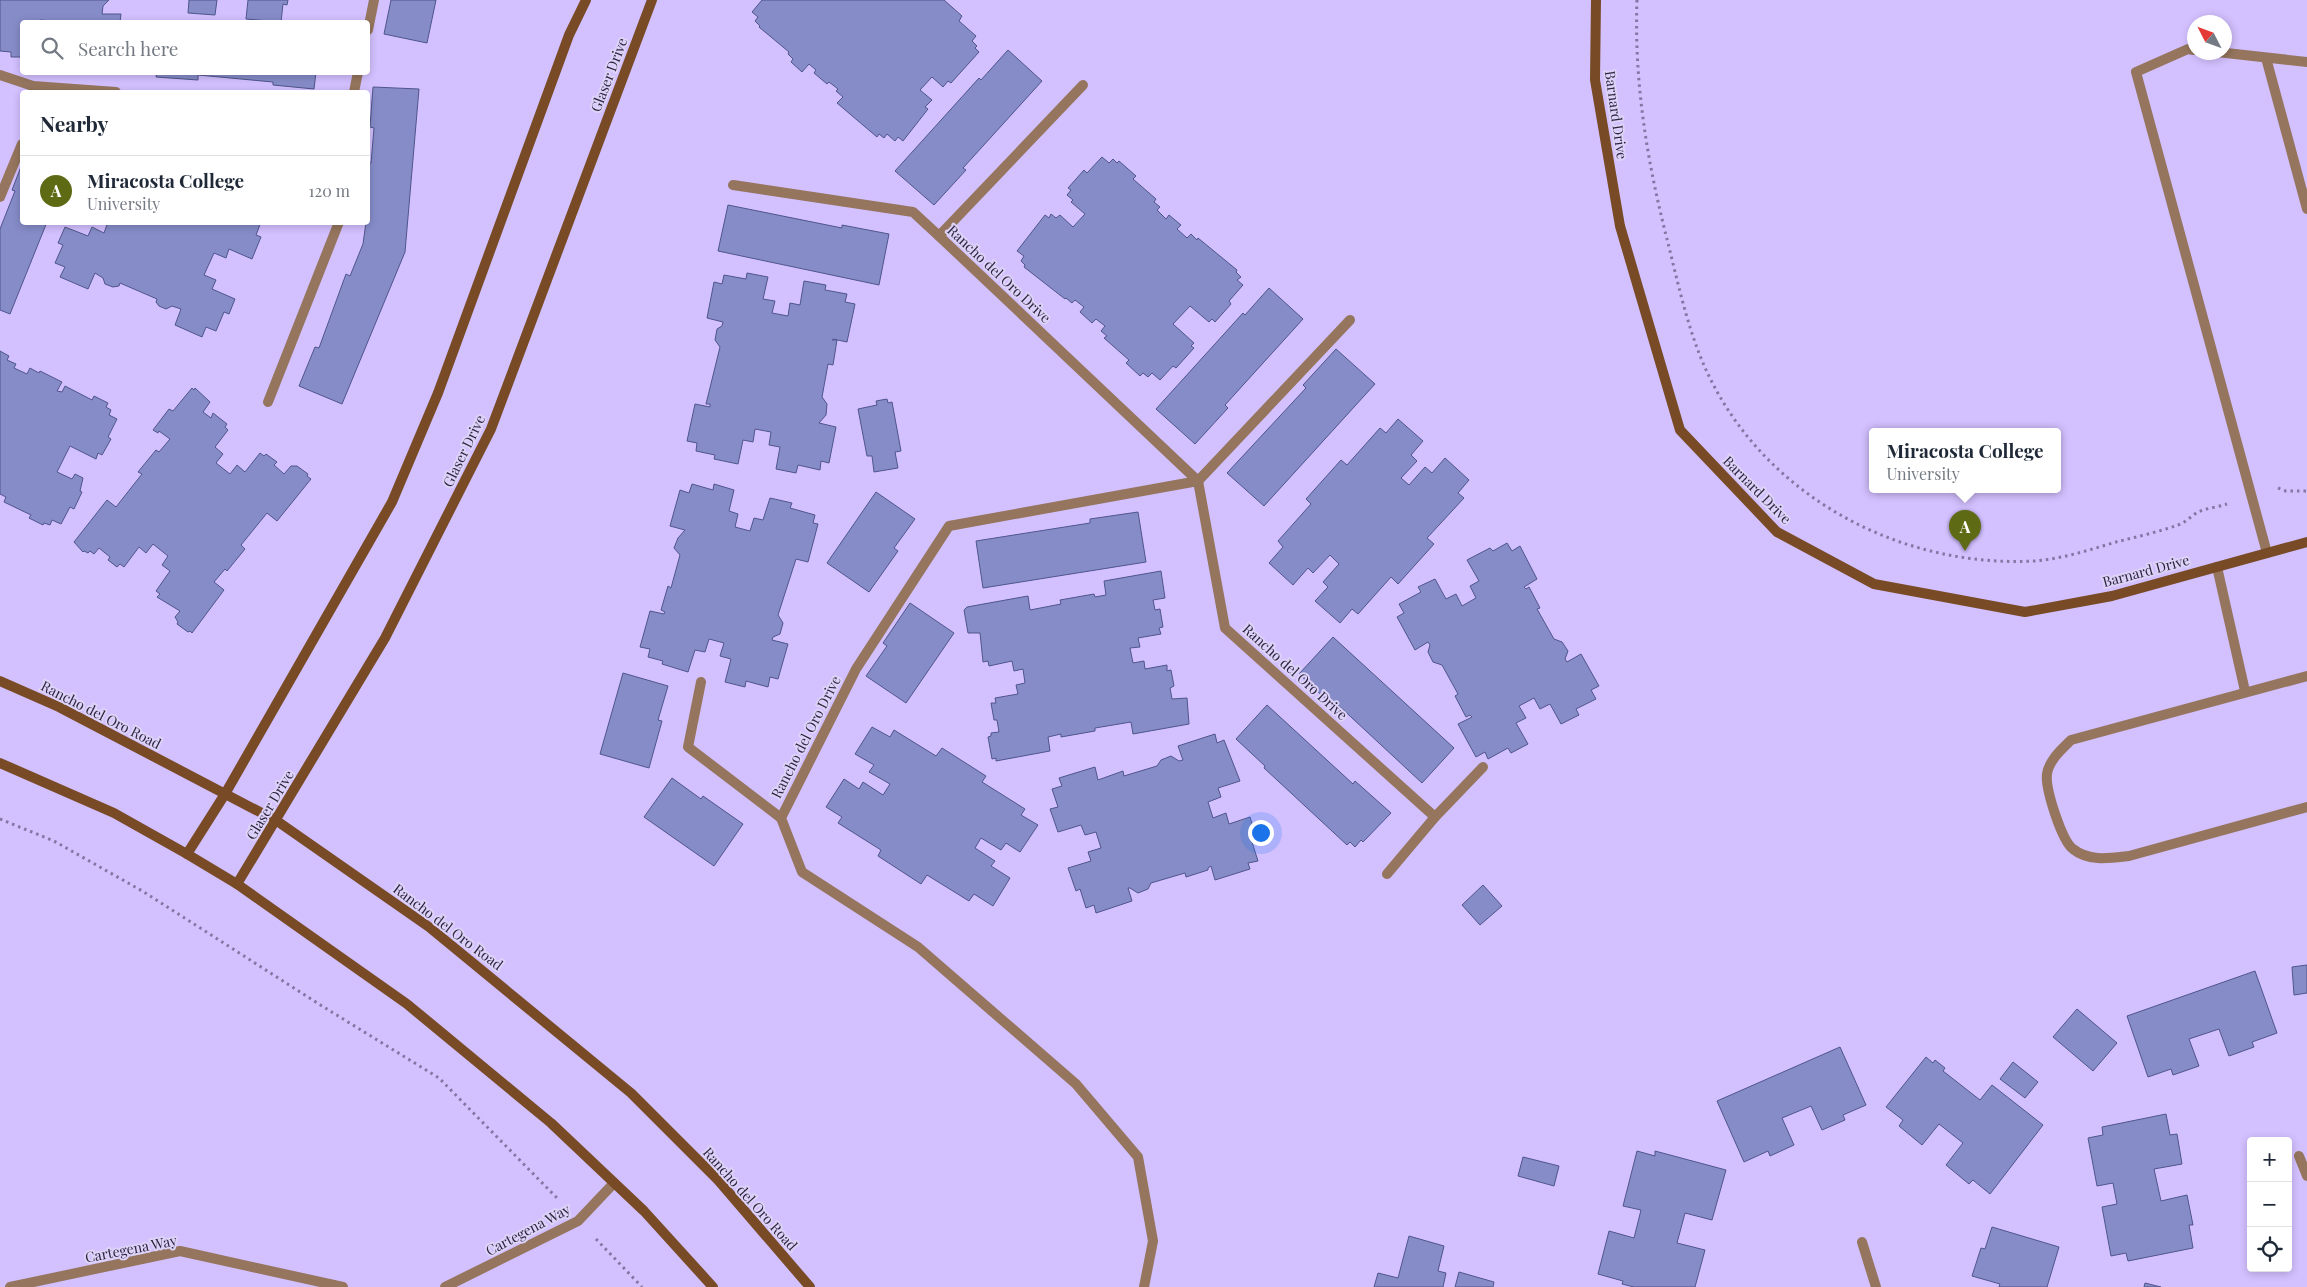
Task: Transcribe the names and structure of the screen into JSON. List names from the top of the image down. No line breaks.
{"streets":{"street":["Glaser Drive","Barnard Drive","Rancho del Oro Drive","Rancho del Oro Road","Cartegena Way"]},"crossings":[["Glaser Drive","Rancho del Oro Road"]],"north":"top left","page":{"search":"Search here","heading":"Nearby","list":[{"mark":"A","name":"Miracosta College","note":"University","value":"120 m"}],"popup":["Miracosta College","University"],"pins":"A","map_buttons":["+","−"]}}
